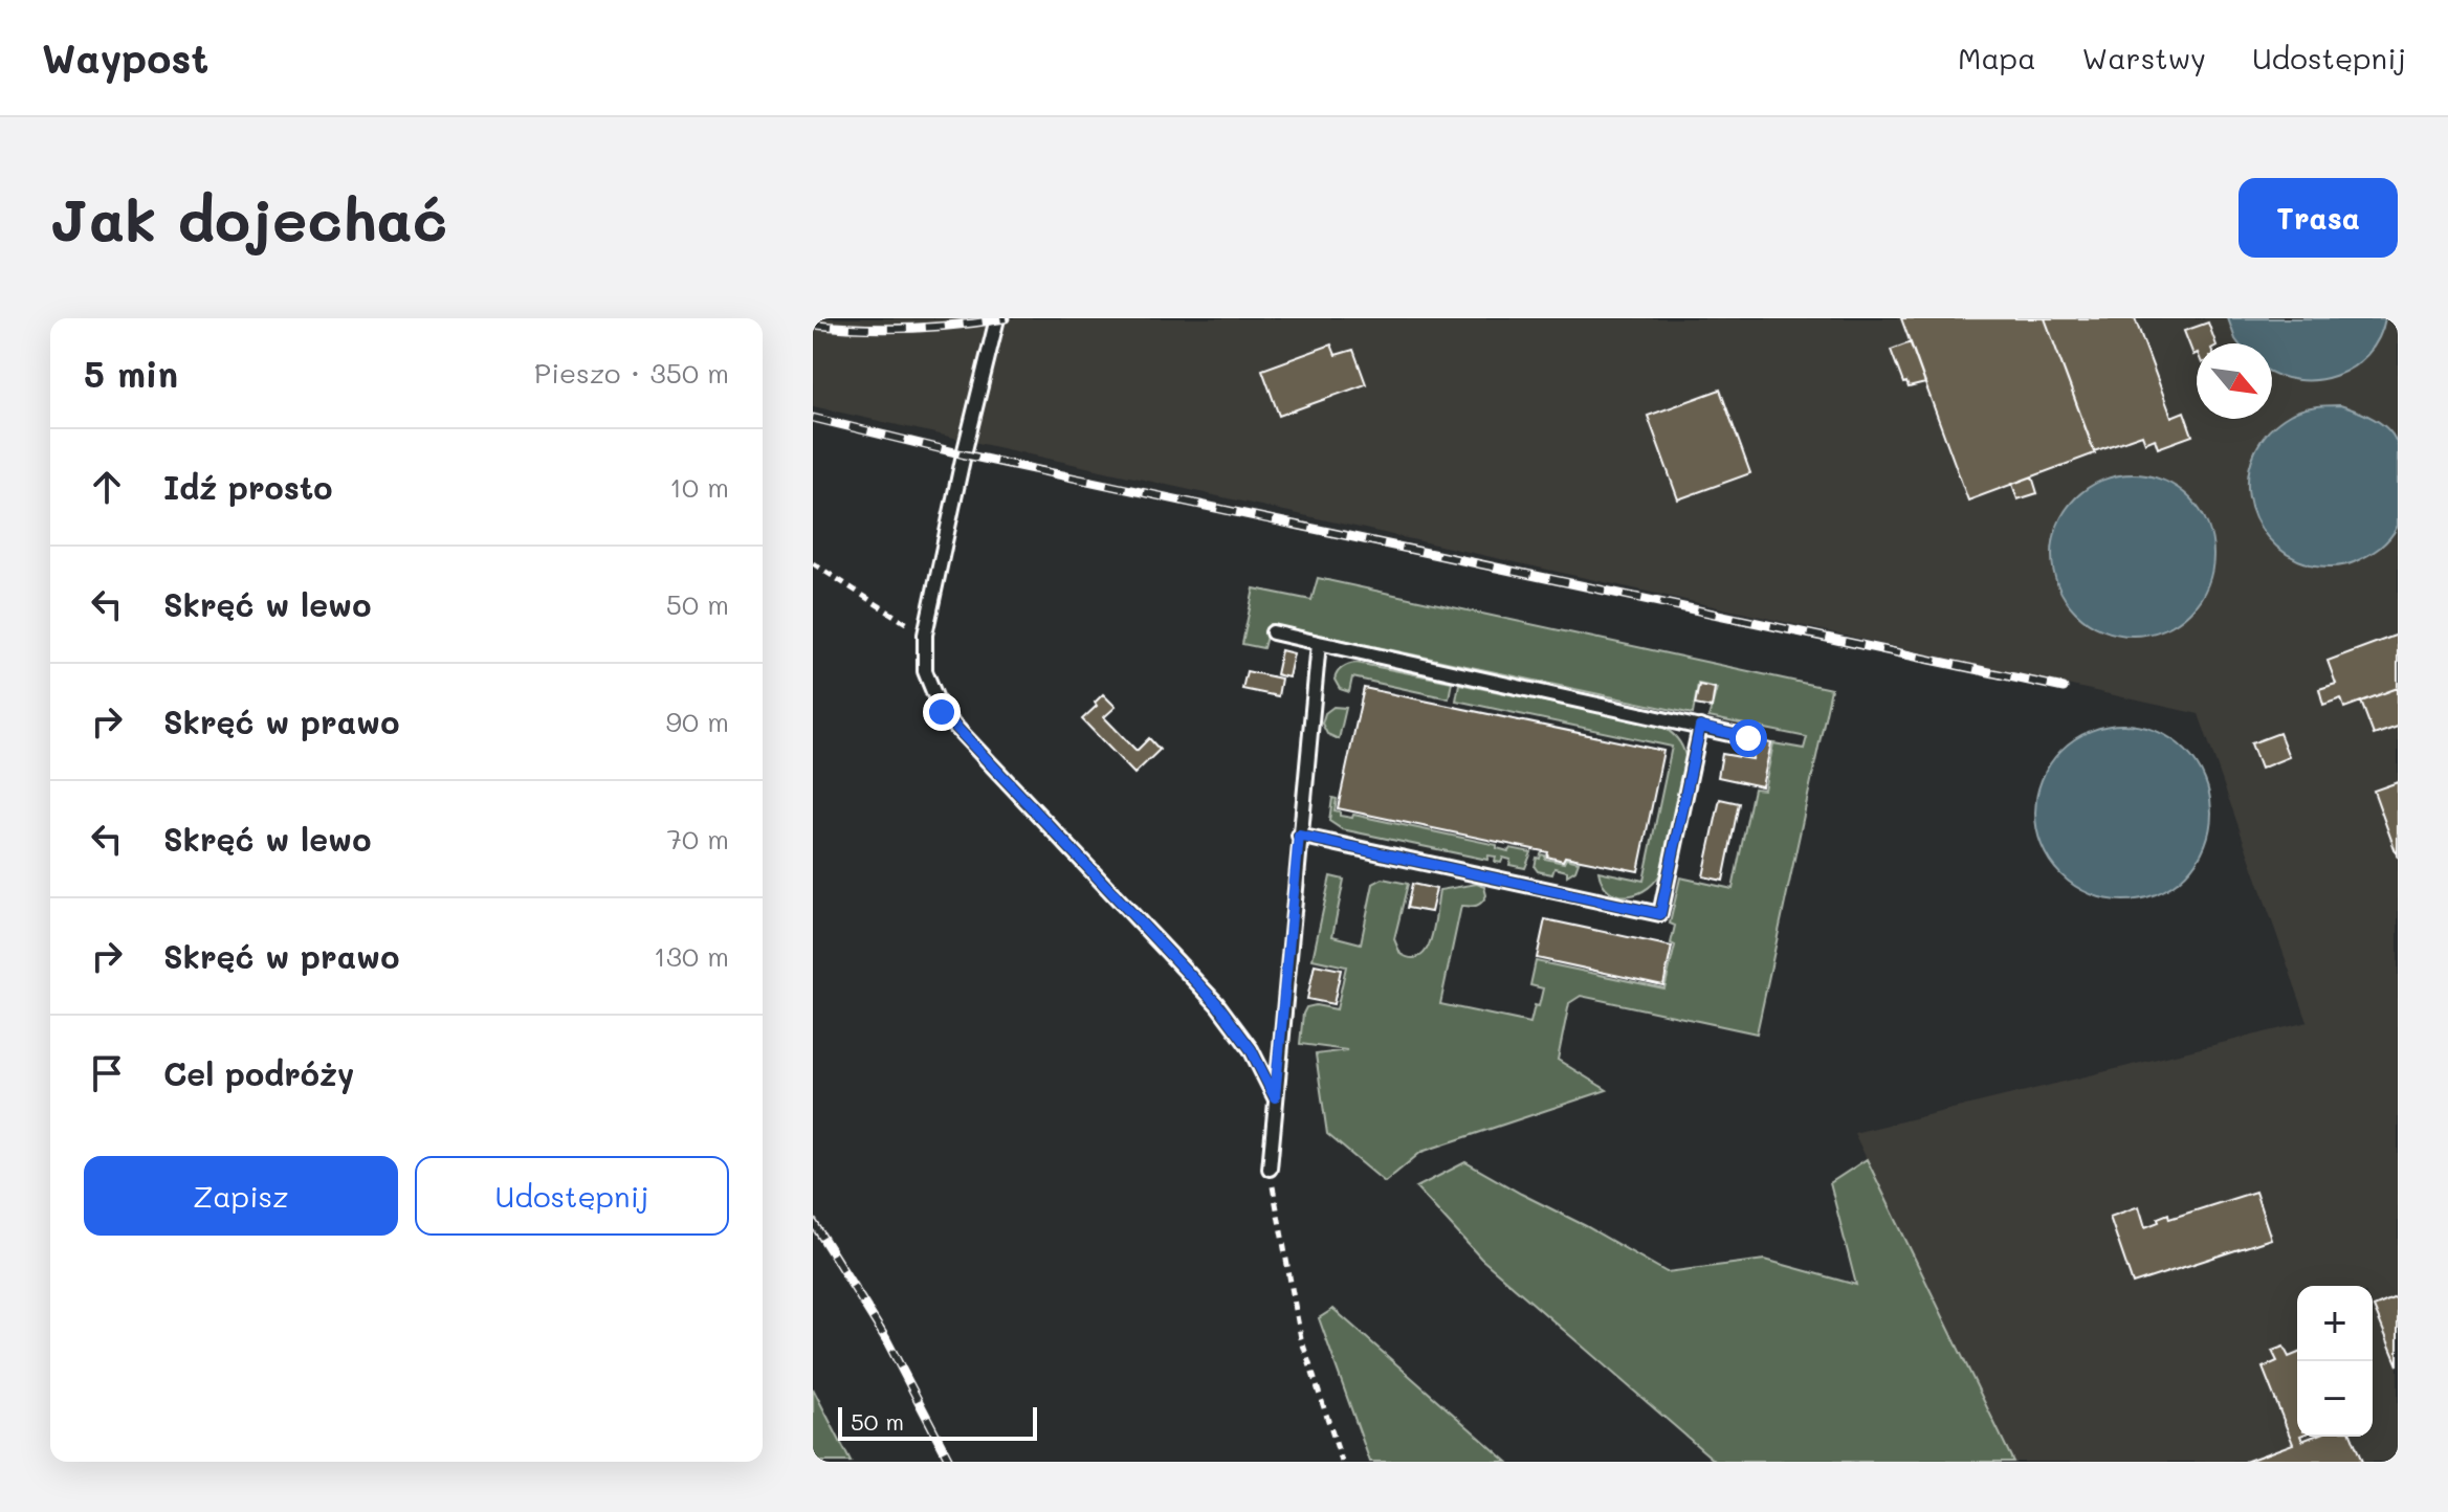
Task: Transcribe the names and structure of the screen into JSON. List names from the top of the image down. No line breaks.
{"scale_bar":"50 m","north":"bottom right","page":{"header":"Waypost","nav":["Mapa","Warstwy","Udostępnij"],"buttons":["Trasa",["Zapisz","Udostępnij"]],"title":"Jak dojechać","heading":["5 min","Pieszo · 350 m"],"list":[["Idź prosto","10 m"],["Skręć w lewo","50 m"],["Skręć w prawo","90 m"],["Skręć w lewo","70 m"],["Skręć w prawo","130 m"],"Cel podróży"],"map_buttons":["+","−"],"scale":"50 m"}}
